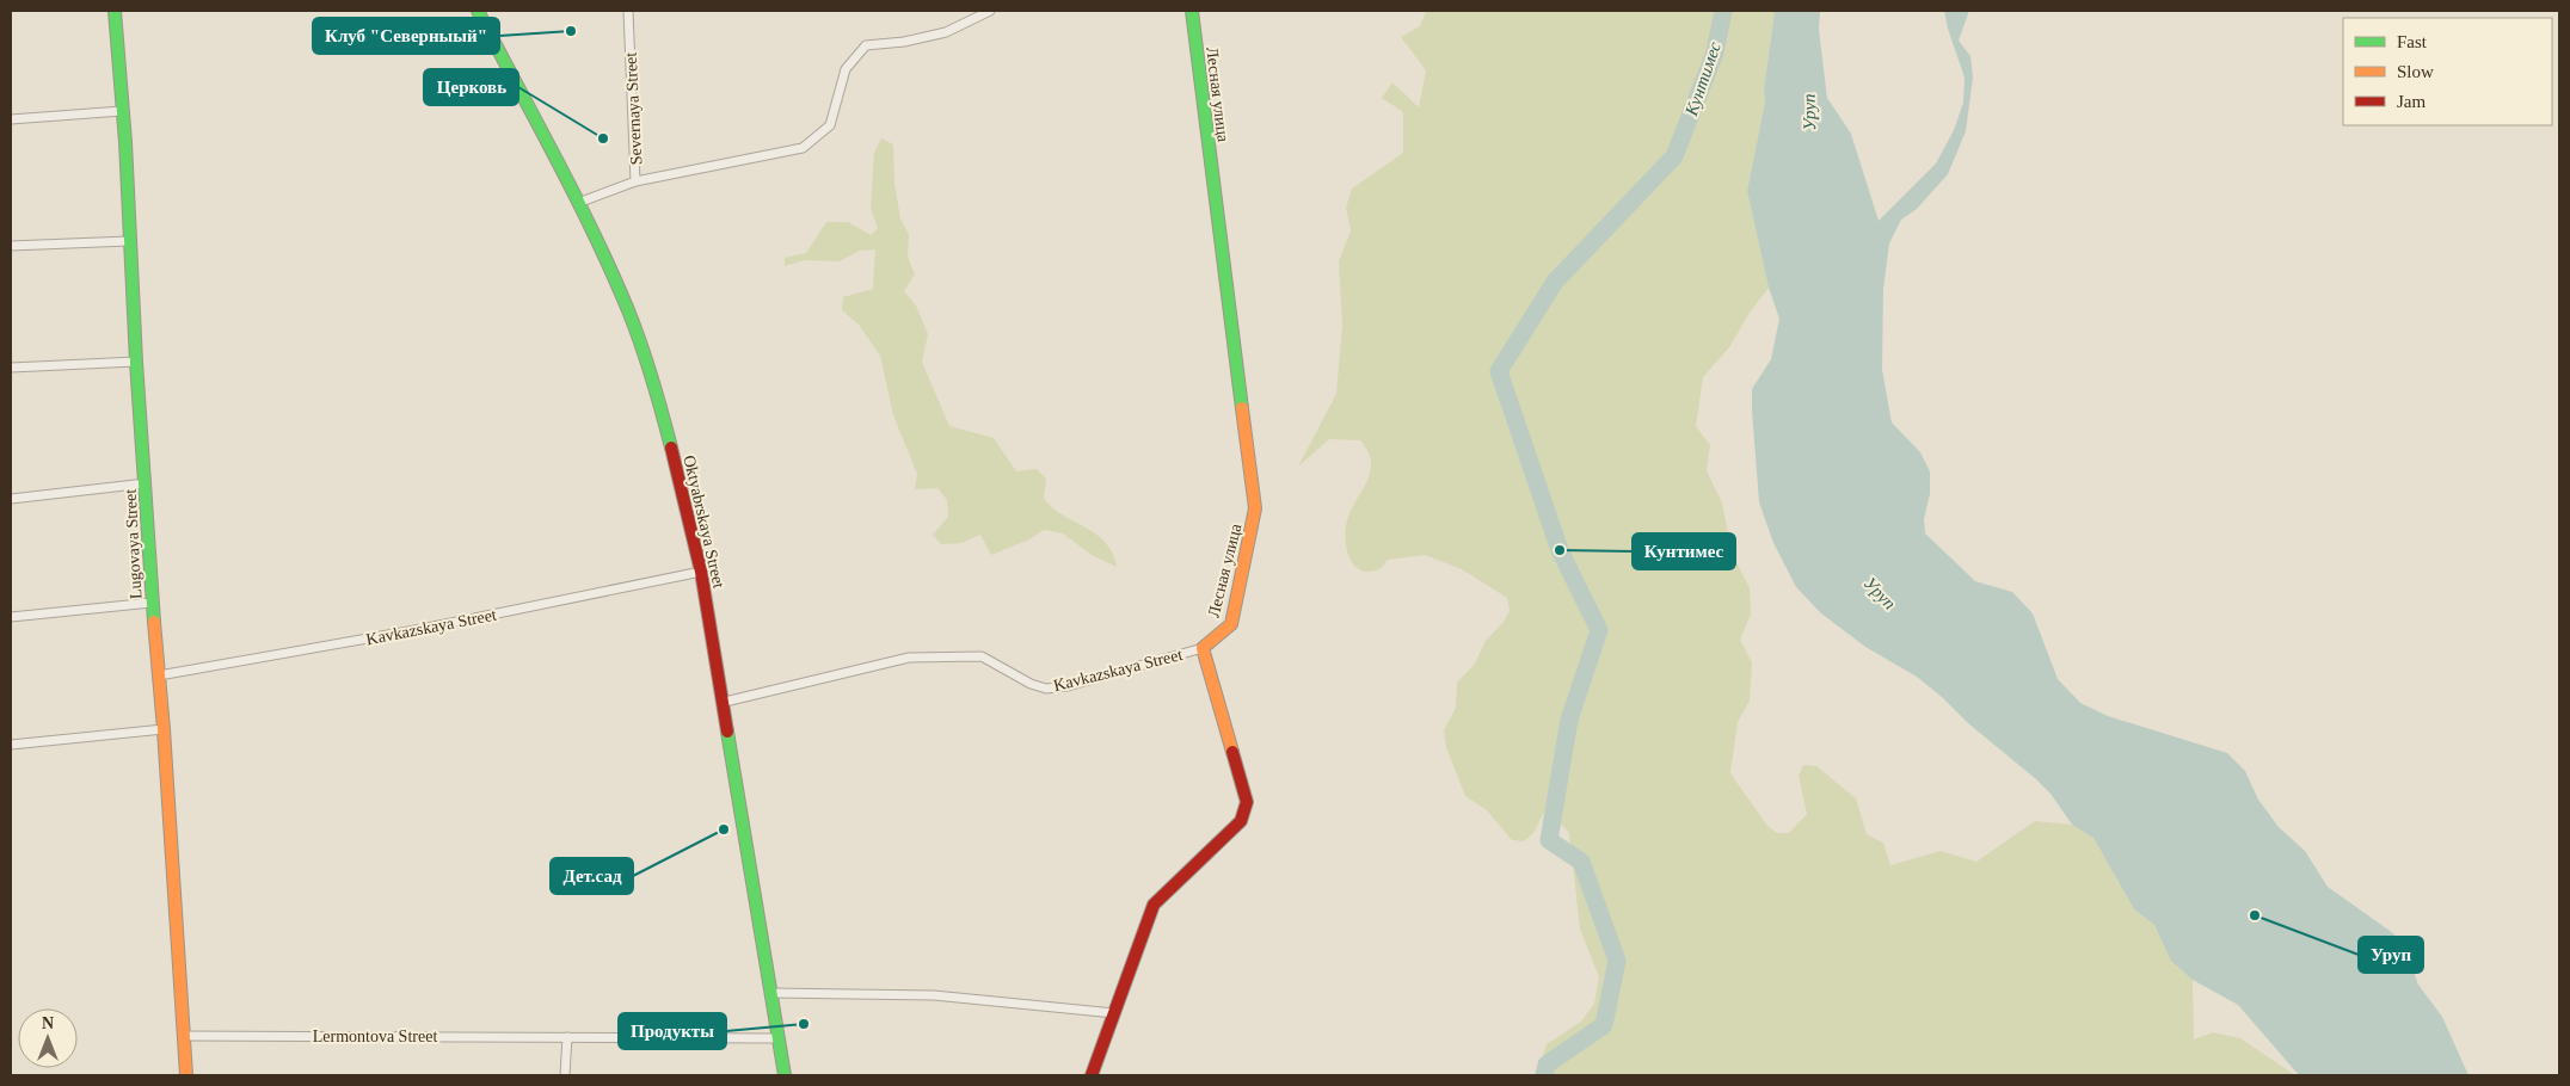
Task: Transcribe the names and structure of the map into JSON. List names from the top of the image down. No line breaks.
{"streets":{"street":["Лесная улица","Severnaya Street","Oktyabrskaya Street","Lugovaya Street","Kavkazskaya Street","Lermontova Street"]},"crossings":[["Лесная улица","Kavkazskaya Street"],["Severnaya Street","Oktyabrskaya Street"],["Oktyabrskaya Street","Kavkazskaya Street"],["Oktyabrskaya Street","Lermontova Street"],["Lugovaya Street","Kavkazskaya Street"],["Lugovaya Street","Lermontova Street"]],"water":["Кунтимес","Уруп"],"places":["Клуб \"Северныый\"","Церковь","Кунтимес","Дет.сад","Уруп","Продукты"],"legend":["Fast","Slow","Jam"],"north":"top"}
